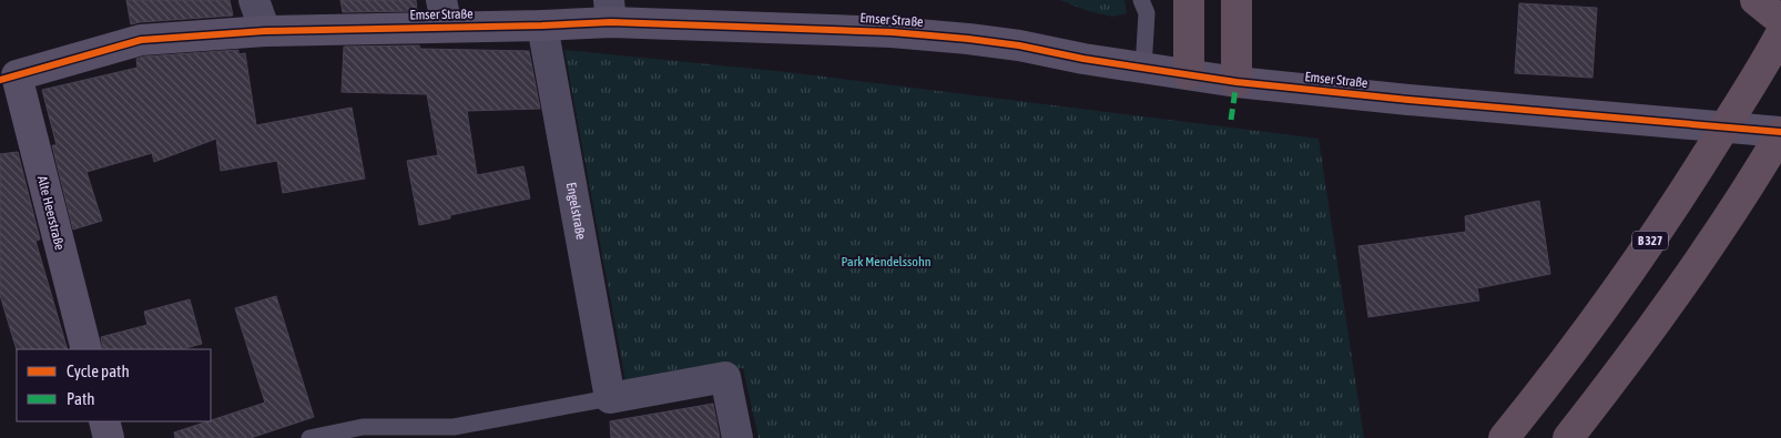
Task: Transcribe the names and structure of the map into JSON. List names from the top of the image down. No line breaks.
{"streets":{"highway":["B 327"],"street":["Emser Straße","Engelstraße","Alte Heerstraße"]},"crossings":[["Emser Straße","Engelstraße"],["Emser Straße","Alte Heerstraße"]],"parks":["Park Mendelssohn"],"legend":["Cycle path","Path"]}
